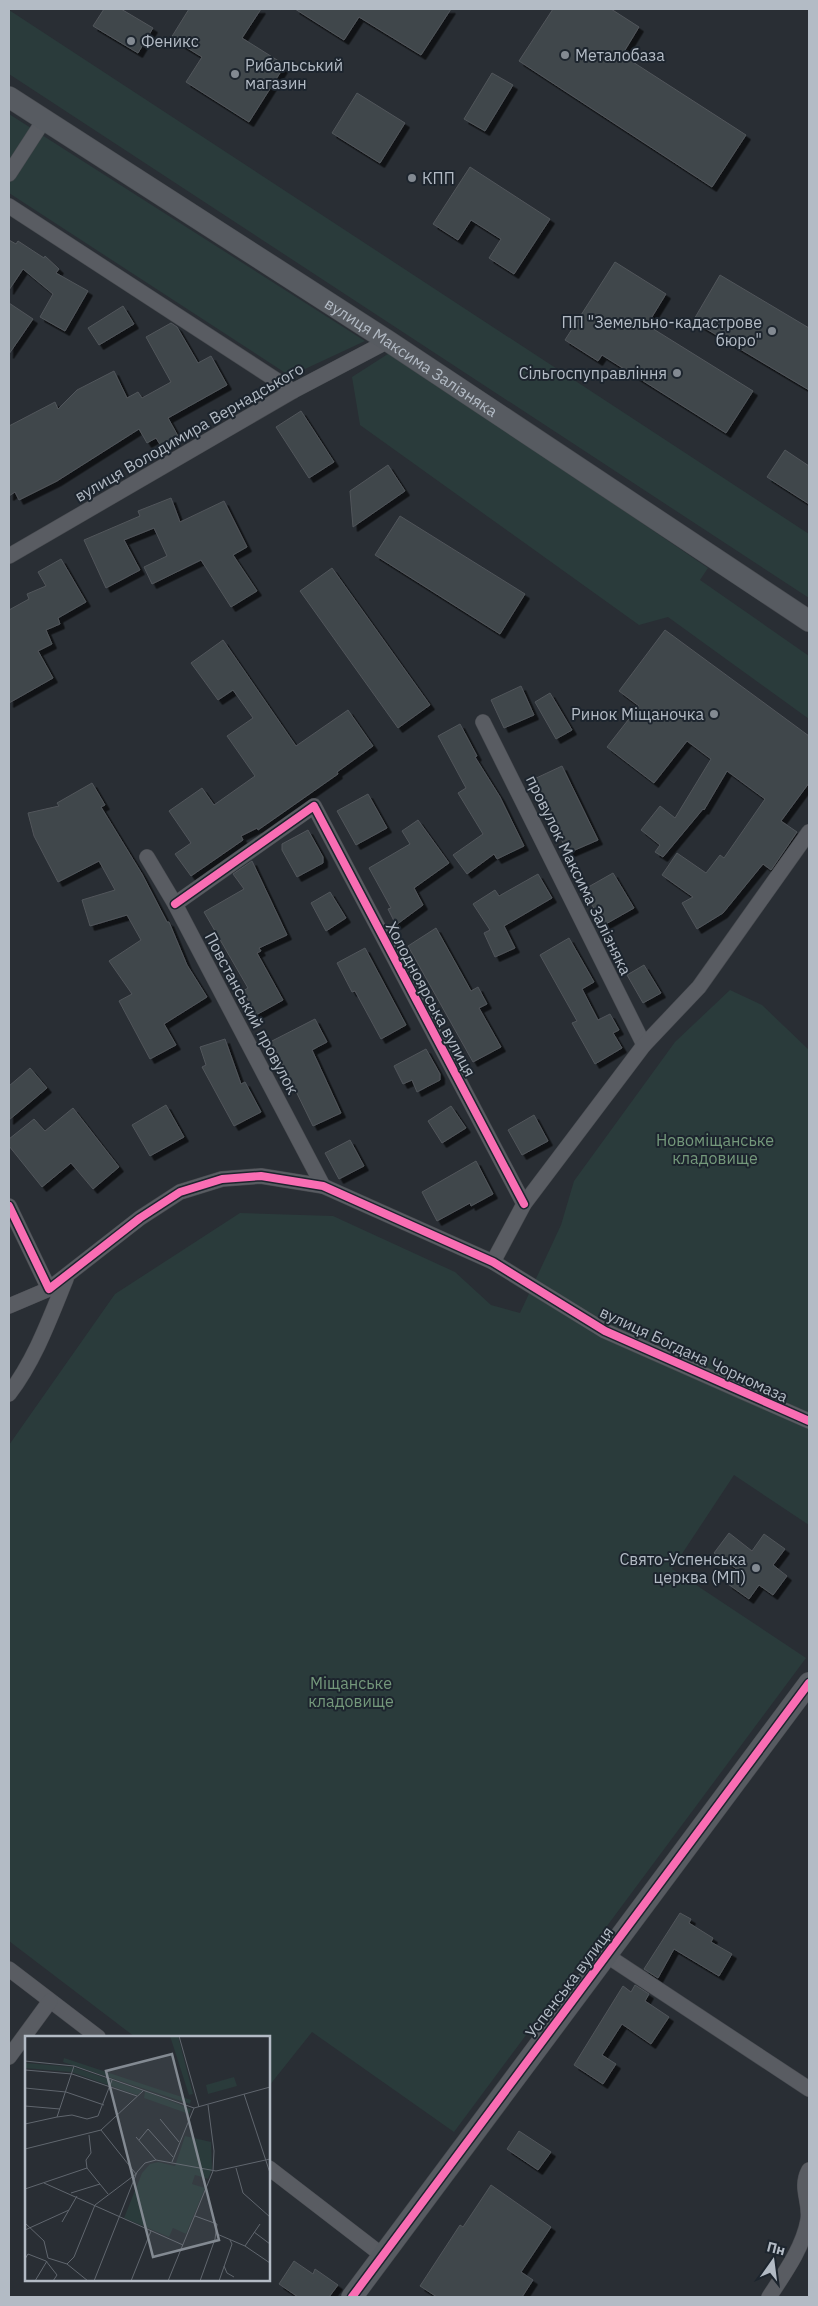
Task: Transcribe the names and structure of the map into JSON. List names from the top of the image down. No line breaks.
{"streets":{"main road":["вулиця Максима Залізняка","Успенська вулиця"],"street":["вулиця Володимира Вернадського","провулок Максима Залізняка","Холодноярська вулиця","Повстанський провулок","вулиця Богдана Чорномаза"]},"crossings":[["вулиця Максима Залізняка","вулиця Володимира Вернадського"],["Холодноярська вулиця","Повстанський провулок"],["Повстанський провулок","вулиця Богдана Чорномаза"]],"parks":["Новоміщанське кладовище","Міщанське кладовище"],"places":["Феникс","Металобаза","Рибальський магазин","КПП","ПП \"Земельно-кадастрове бюро\"","Сільгоспуправління","Ринок Міщаночка","Свято-Успенська церква (МП)"],"north":"top"}
